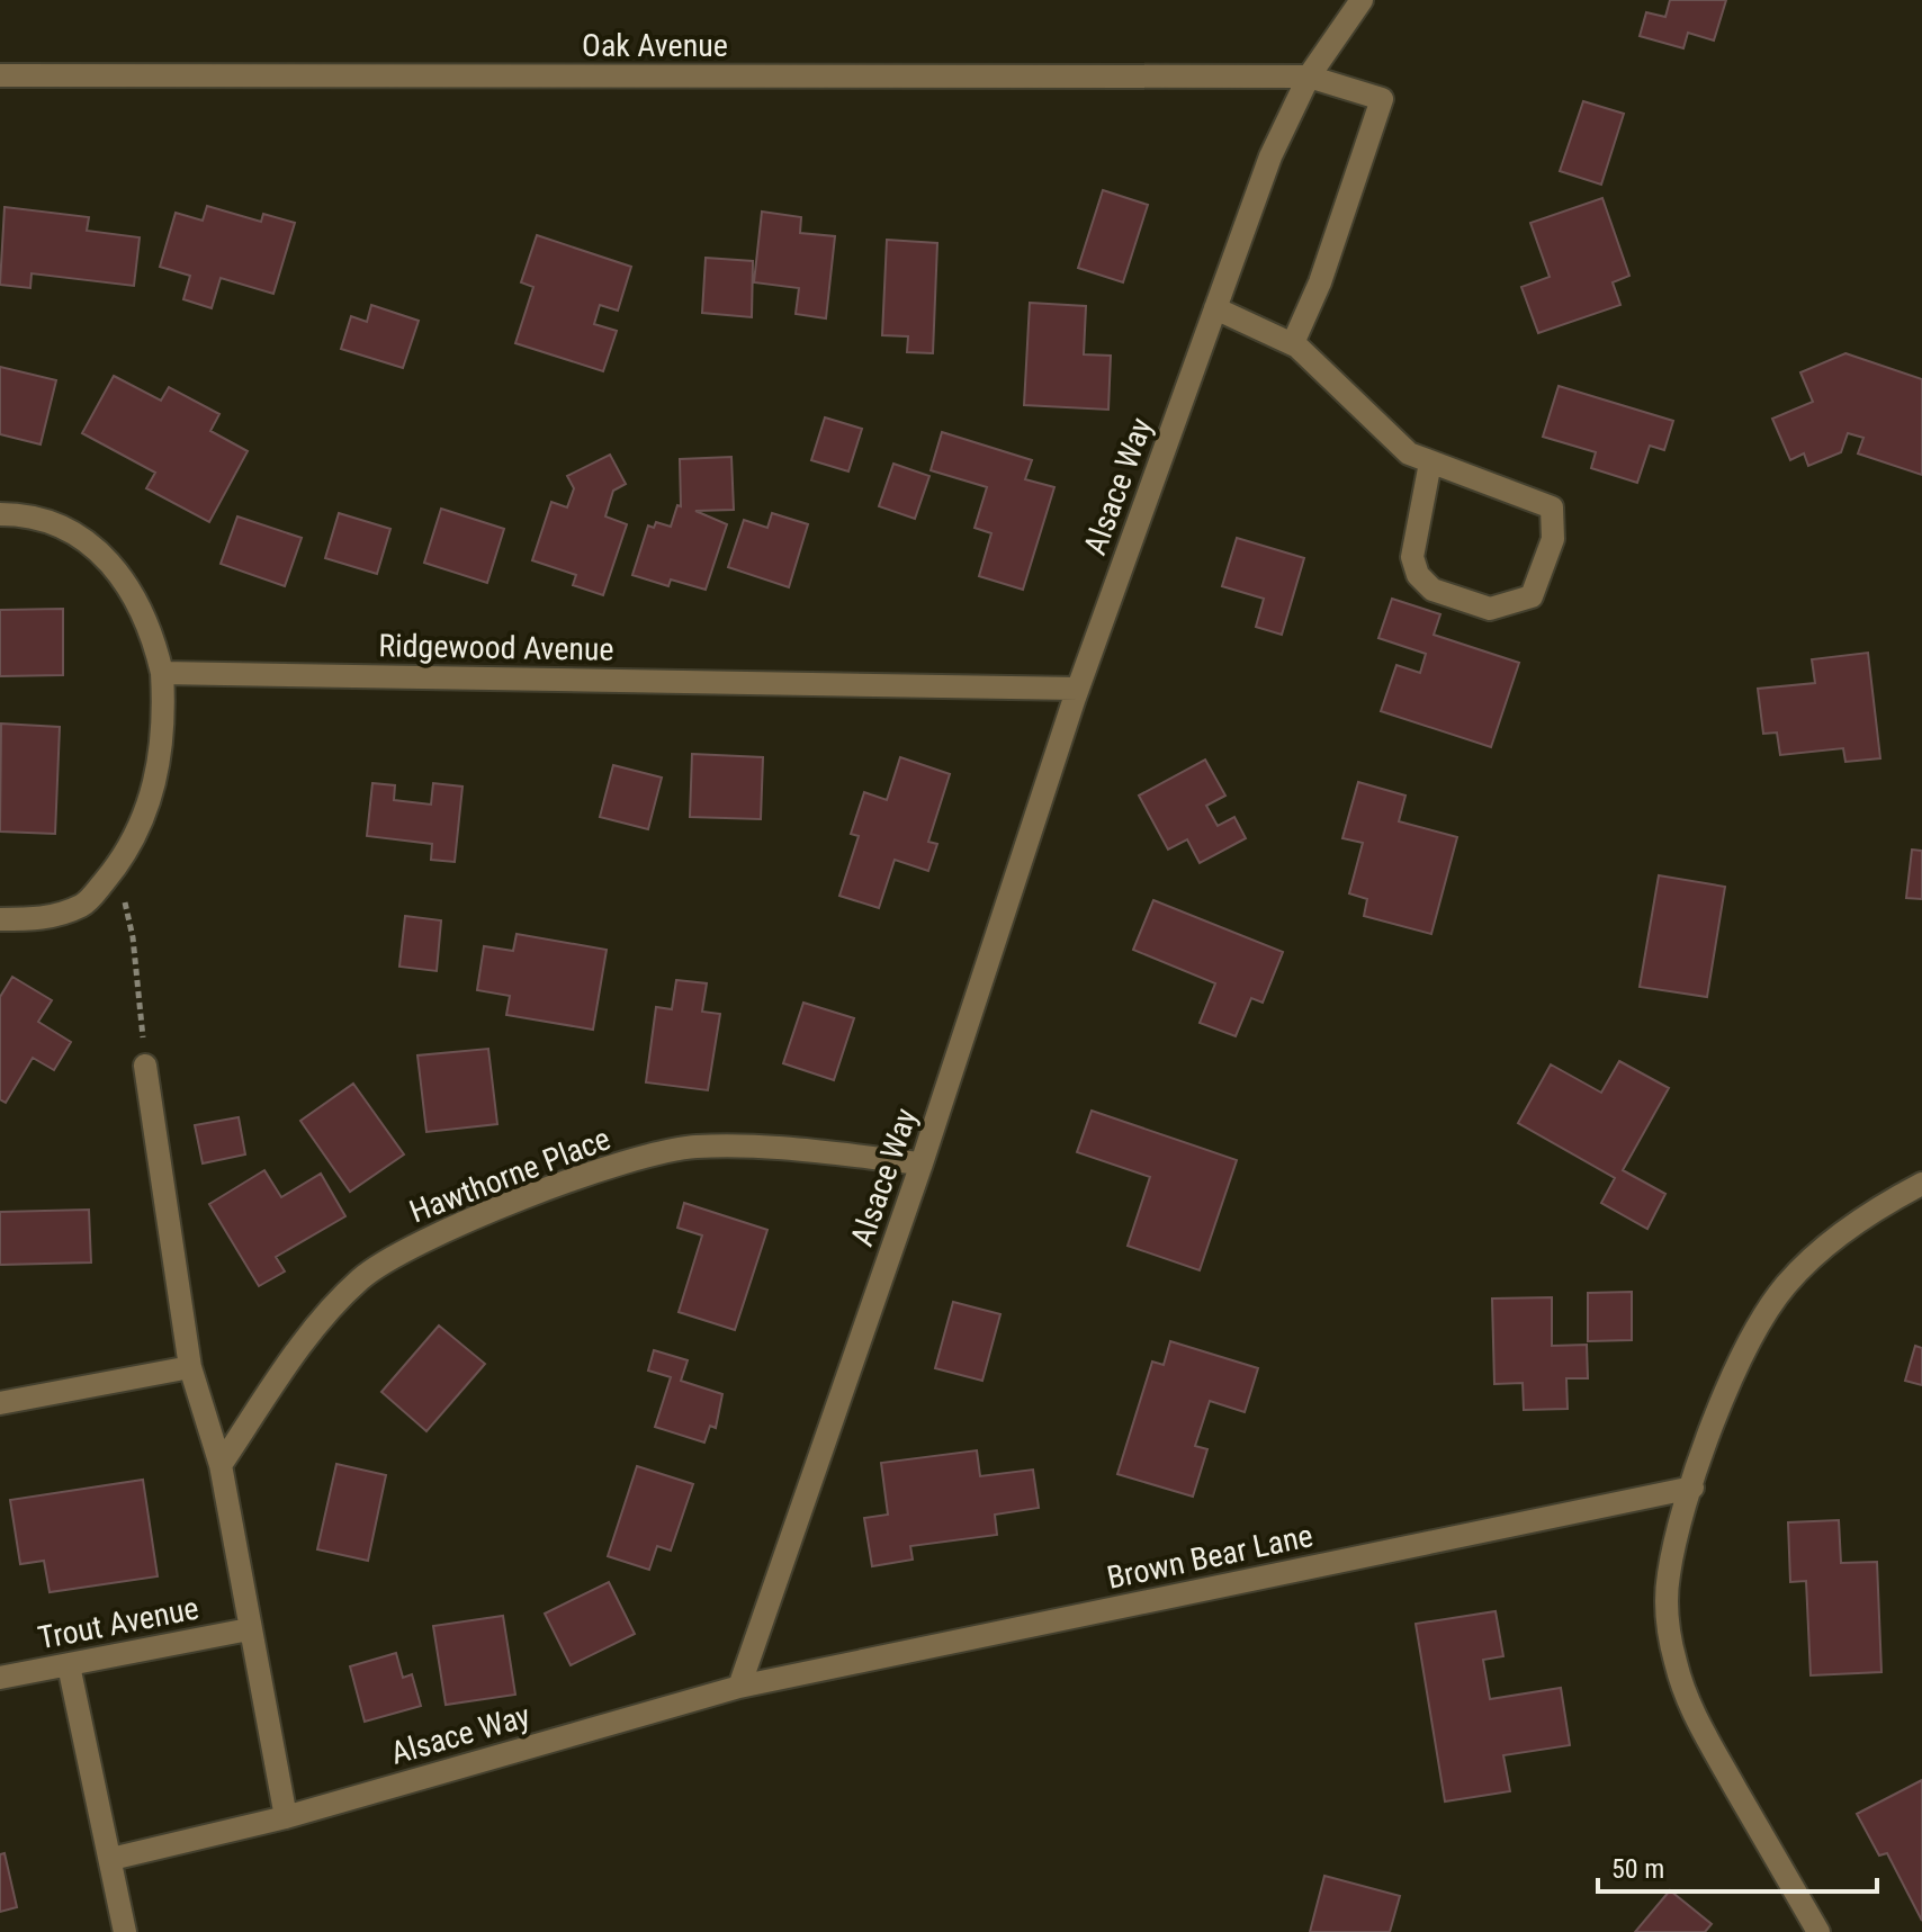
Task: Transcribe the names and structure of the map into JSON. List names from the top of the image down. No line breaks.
{"streets":{"street":["Oak Avenue","Alsace Way","Ridgewood Avenue","Hawthorne Place","Brown Bear Lane","Trout Avenue"]},"crossings":[["Oak Avenue","Alsace Way"],["Alsace Way","Ridgewood Avenue"],["Alsace Way","Hawthorne Place"],["Alsace Way","Brown Bear Lane"]],"scale_bar":"50 m"}
